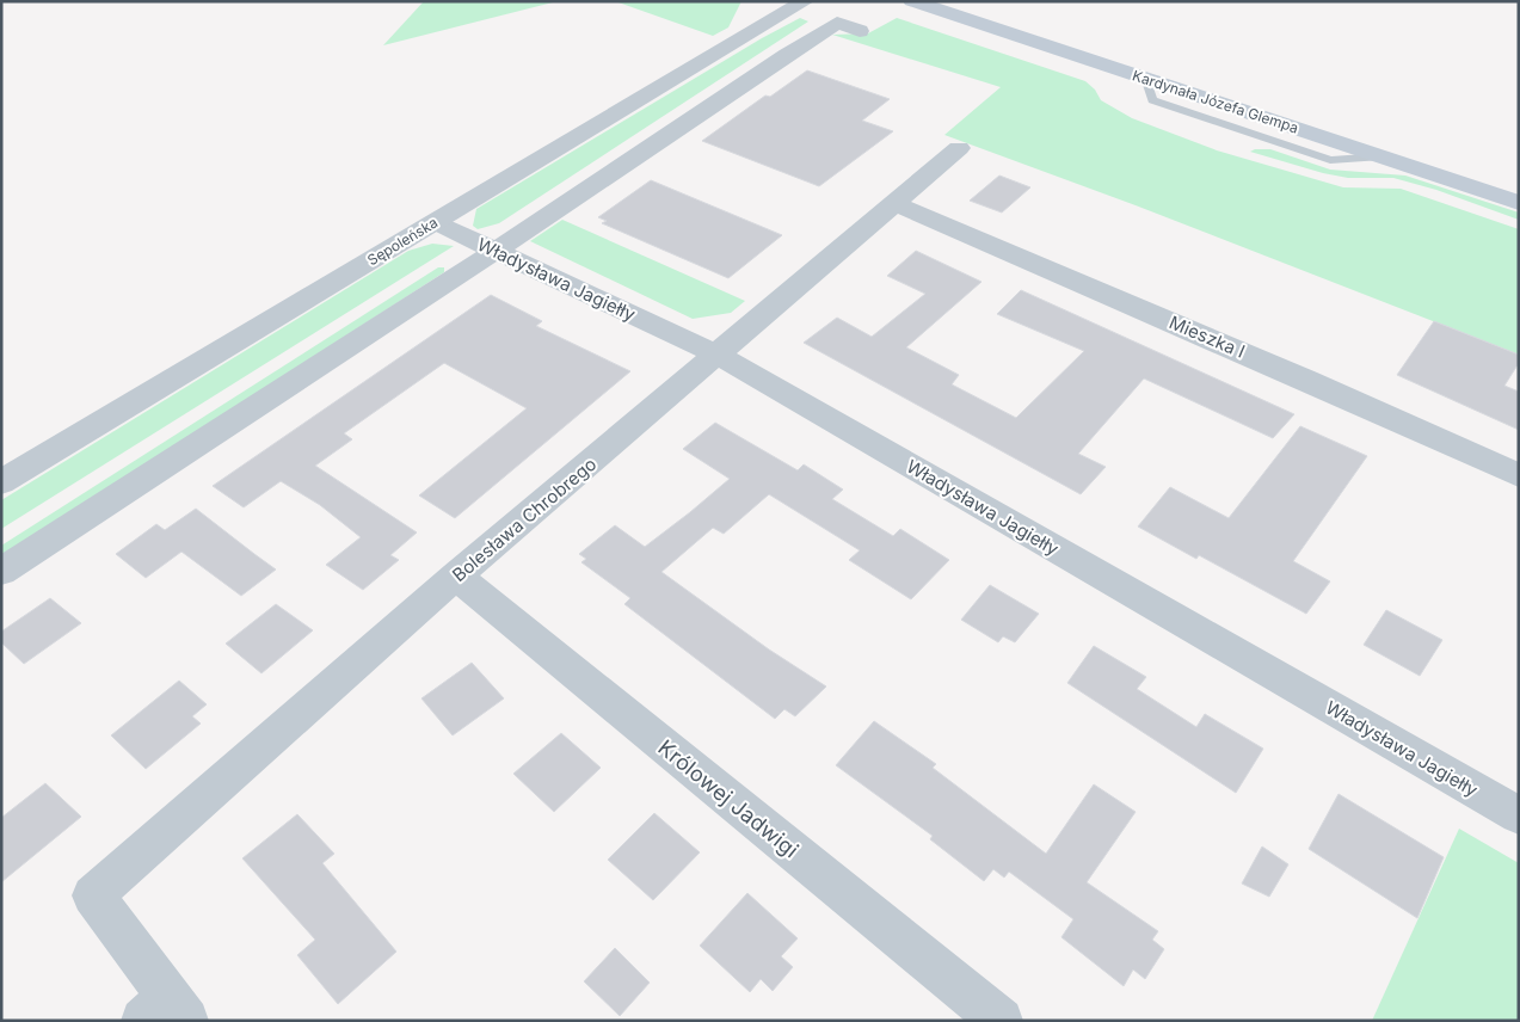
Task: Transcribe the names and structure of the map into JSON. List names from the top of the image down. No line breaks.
{"streets":{"main road":["Kardynała Józefa Glempa"],"street":["Sępoleńska","Władysława Jagiełły","Mieszka I","Bolesława Chrobrego","Królowej Jadwigi"]},"crossings":[["Sępoleńska","Władysława Jagiełły"],["Władysława Jagiełły","Bolesława Chrobrego"],["Mieszka I","Bolesława Chrobrego"],["Bolesława Chrobrego","Królowej Jadwigi"]]}
